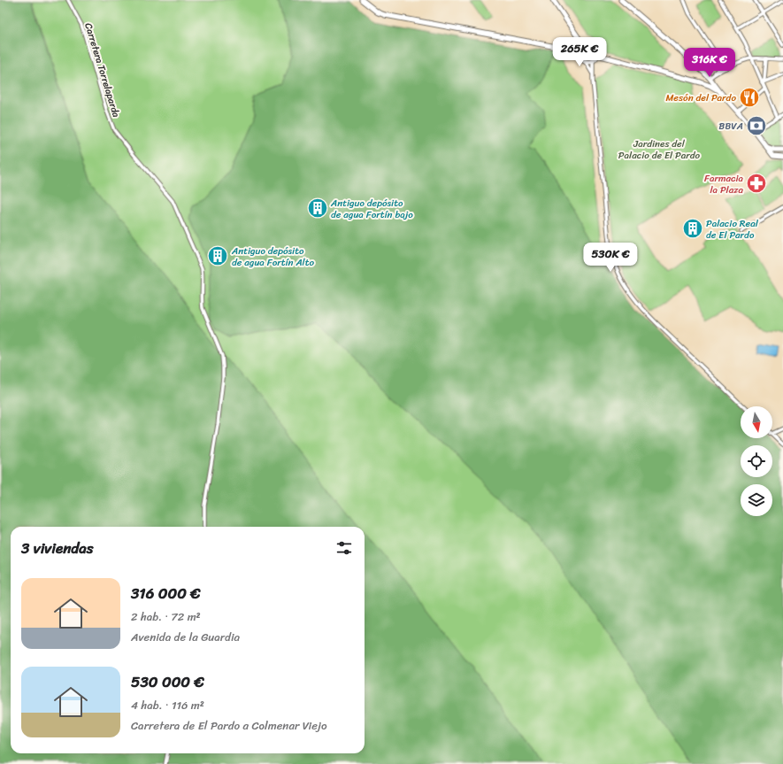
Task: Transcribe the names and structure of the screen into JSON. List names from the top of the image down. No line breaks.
{"streets":{"street":["Carretera Torrelaparda"]},"parks":["Jardines del Palacio de El Pardo"],"places":{"restaurant":["Mesón del Pardo"],"bank":["BBVA"],"pharmacy":["Farmacia la Plaza"],"building":["Antiguo depósito de agua Fortín bajo","Palacio Real de El Pardo","Antiguo depósito de agua Fortín Alto"]},"north":"bottom","page":{"price":["265K €","316K €","530K €"],"heading":"3 viviendas","list":[{"name":"316 000 €","note":"2 hab. · 72 m² · Avenida de la Guardia"},{"name":"530 000 €","note":"4 hab. · 116 m² · Carretera de El Pardo a Colmenar Viejo"}]}}
